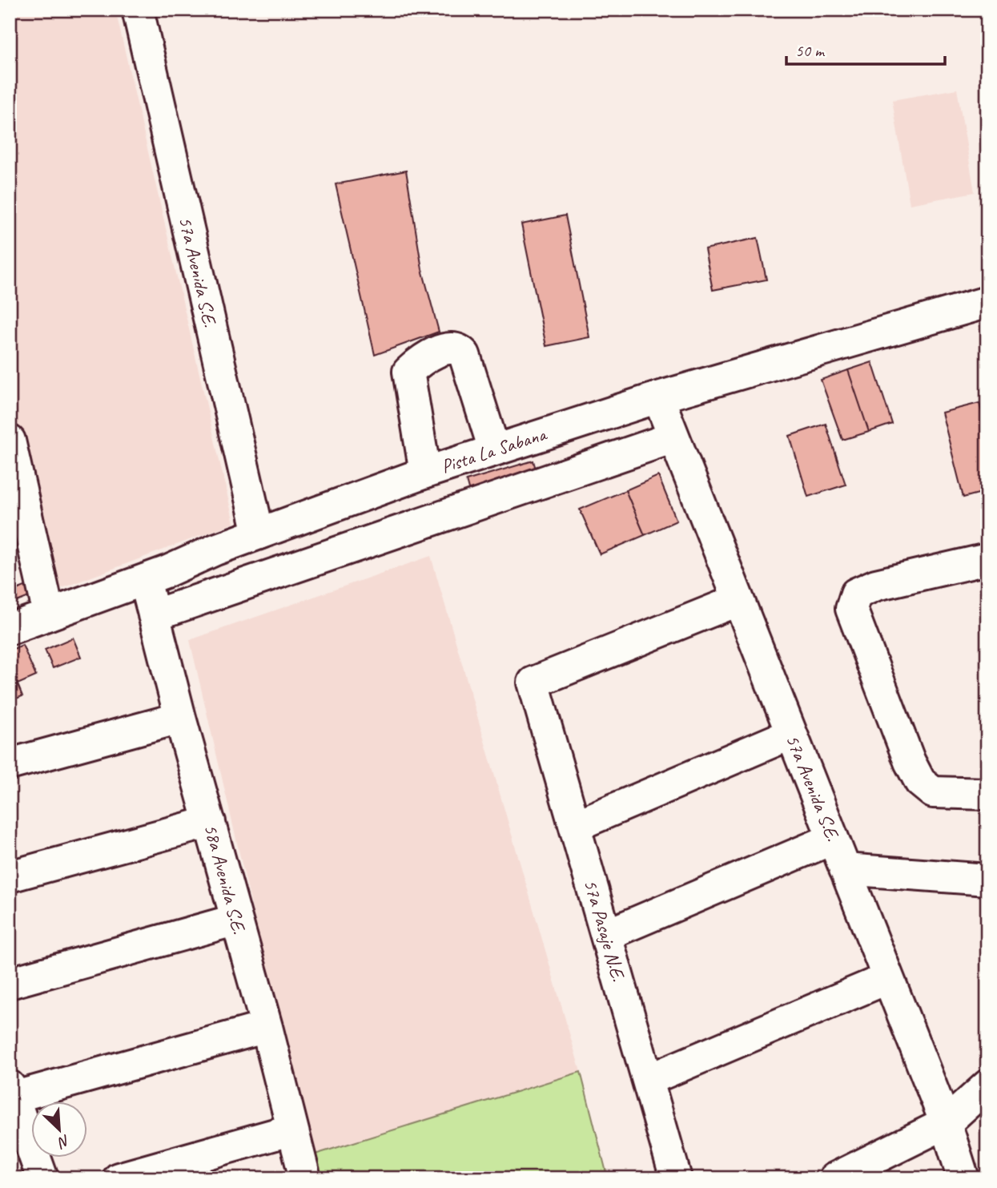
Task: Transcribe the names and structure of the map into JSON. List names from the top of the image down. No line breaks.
{"streets":{"street":["57a Avenida S.E.","Pista La Sabana","58a Avenida S.E.","57a Pasaje N.E."]},"crossings":[["57a Avenida S.E.","Pista La Sabana"],["57a Avenida S.E.","57a Pasaje N.E."],["Pista La Sabana","58a Avenida S.E."]],"scale_bar":"50 m","north":"bottom right"}
